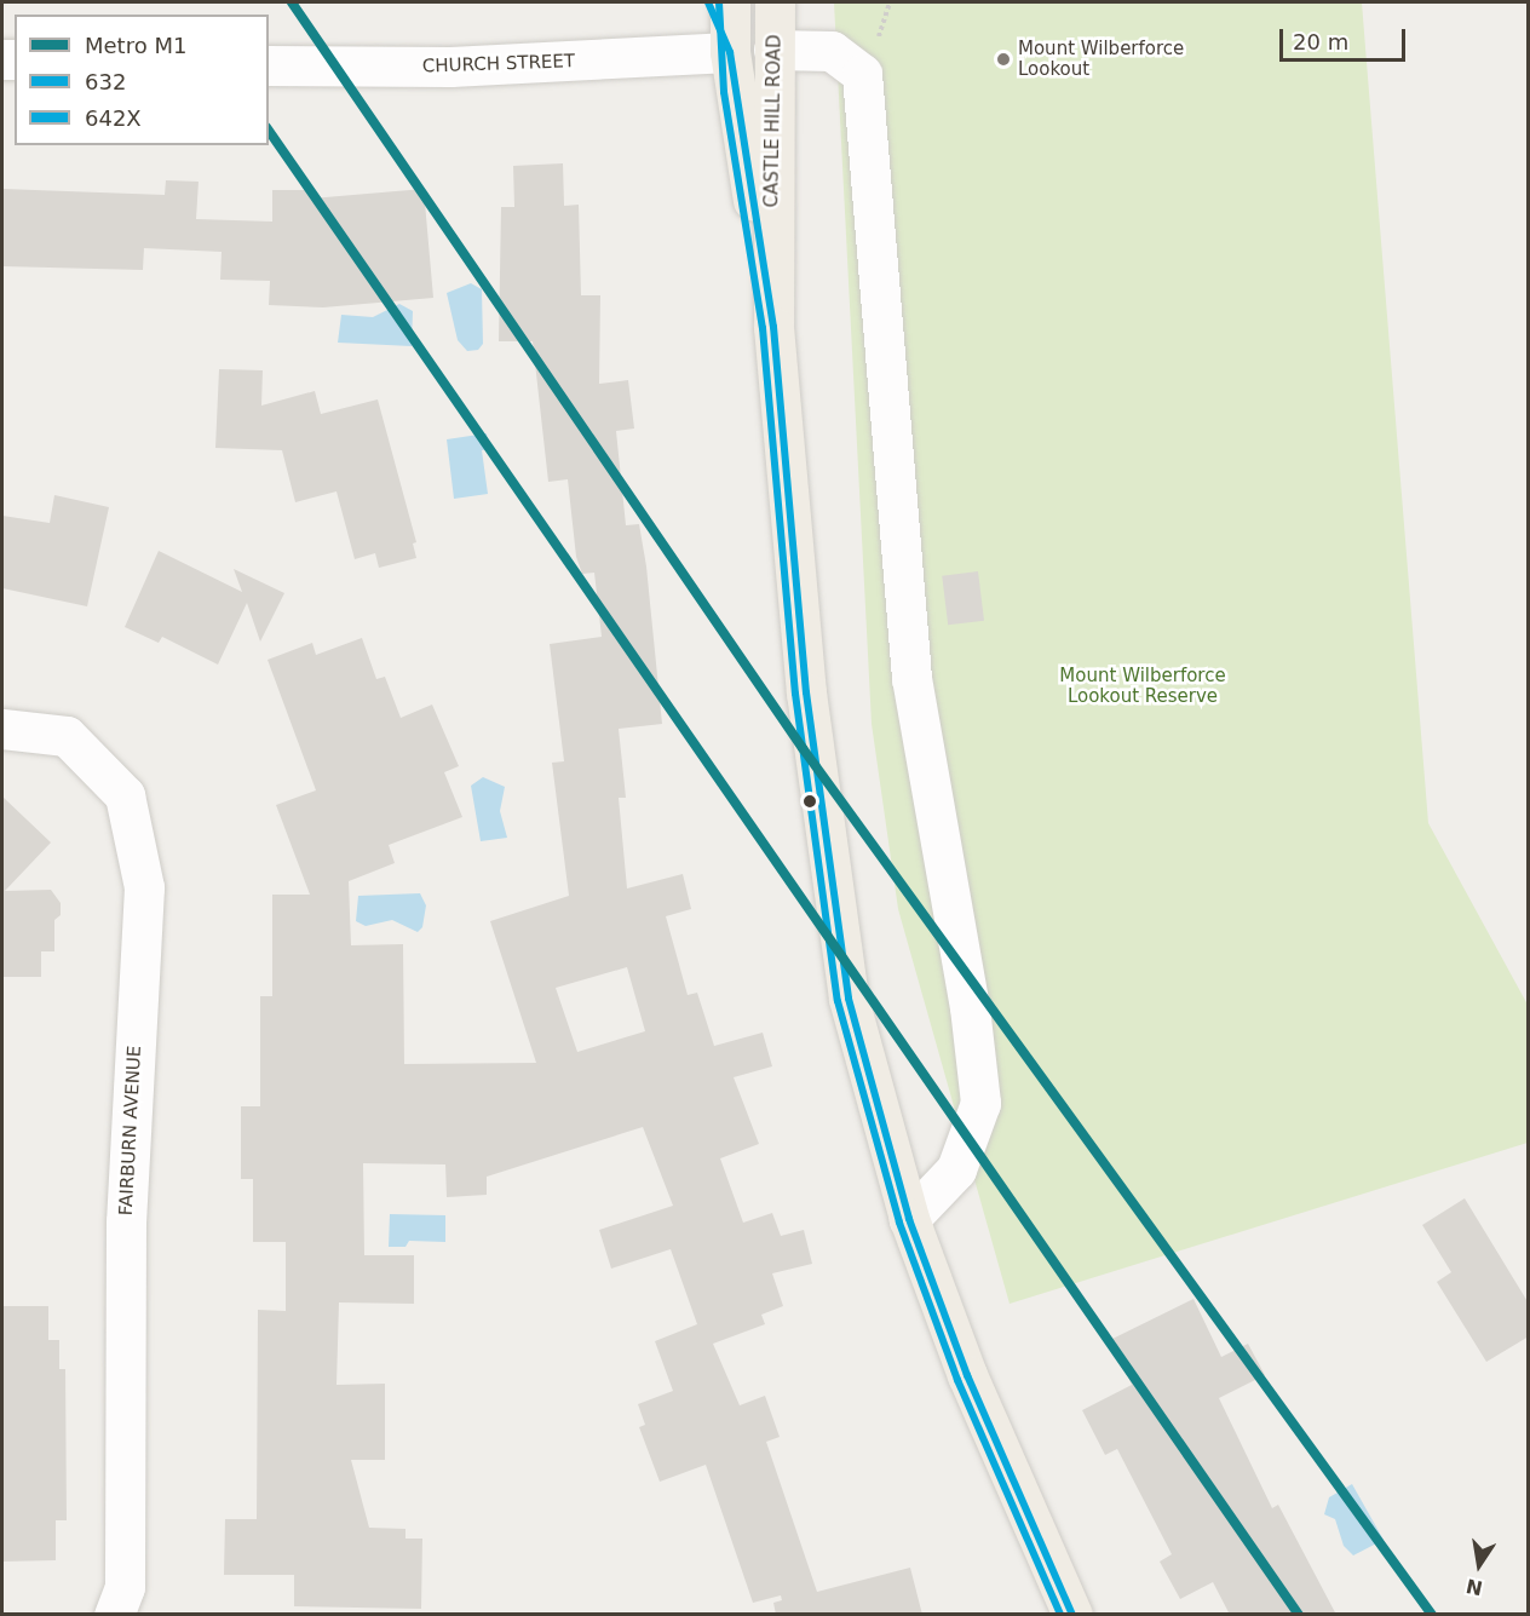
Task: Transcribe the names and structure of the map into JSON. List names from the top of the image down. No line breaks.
{"streets":{"main road":["CASTLE HILL ROAD"],"street":["CHURCH STREET","FAIRBURN AVENUE"]},"crossings":[["CHURCH STREET","CASTLE HILL ROAD"]],"parks":["Mount Wilberforce Lookout Reserve"],"places":["Mount Wilberforce Lookout"],"lines":["metro line M1","transit line 632","transit line 642X"],"legend":["Metro M1","632","642X"],"scale_bar":"20 m","north":"bottom"}
